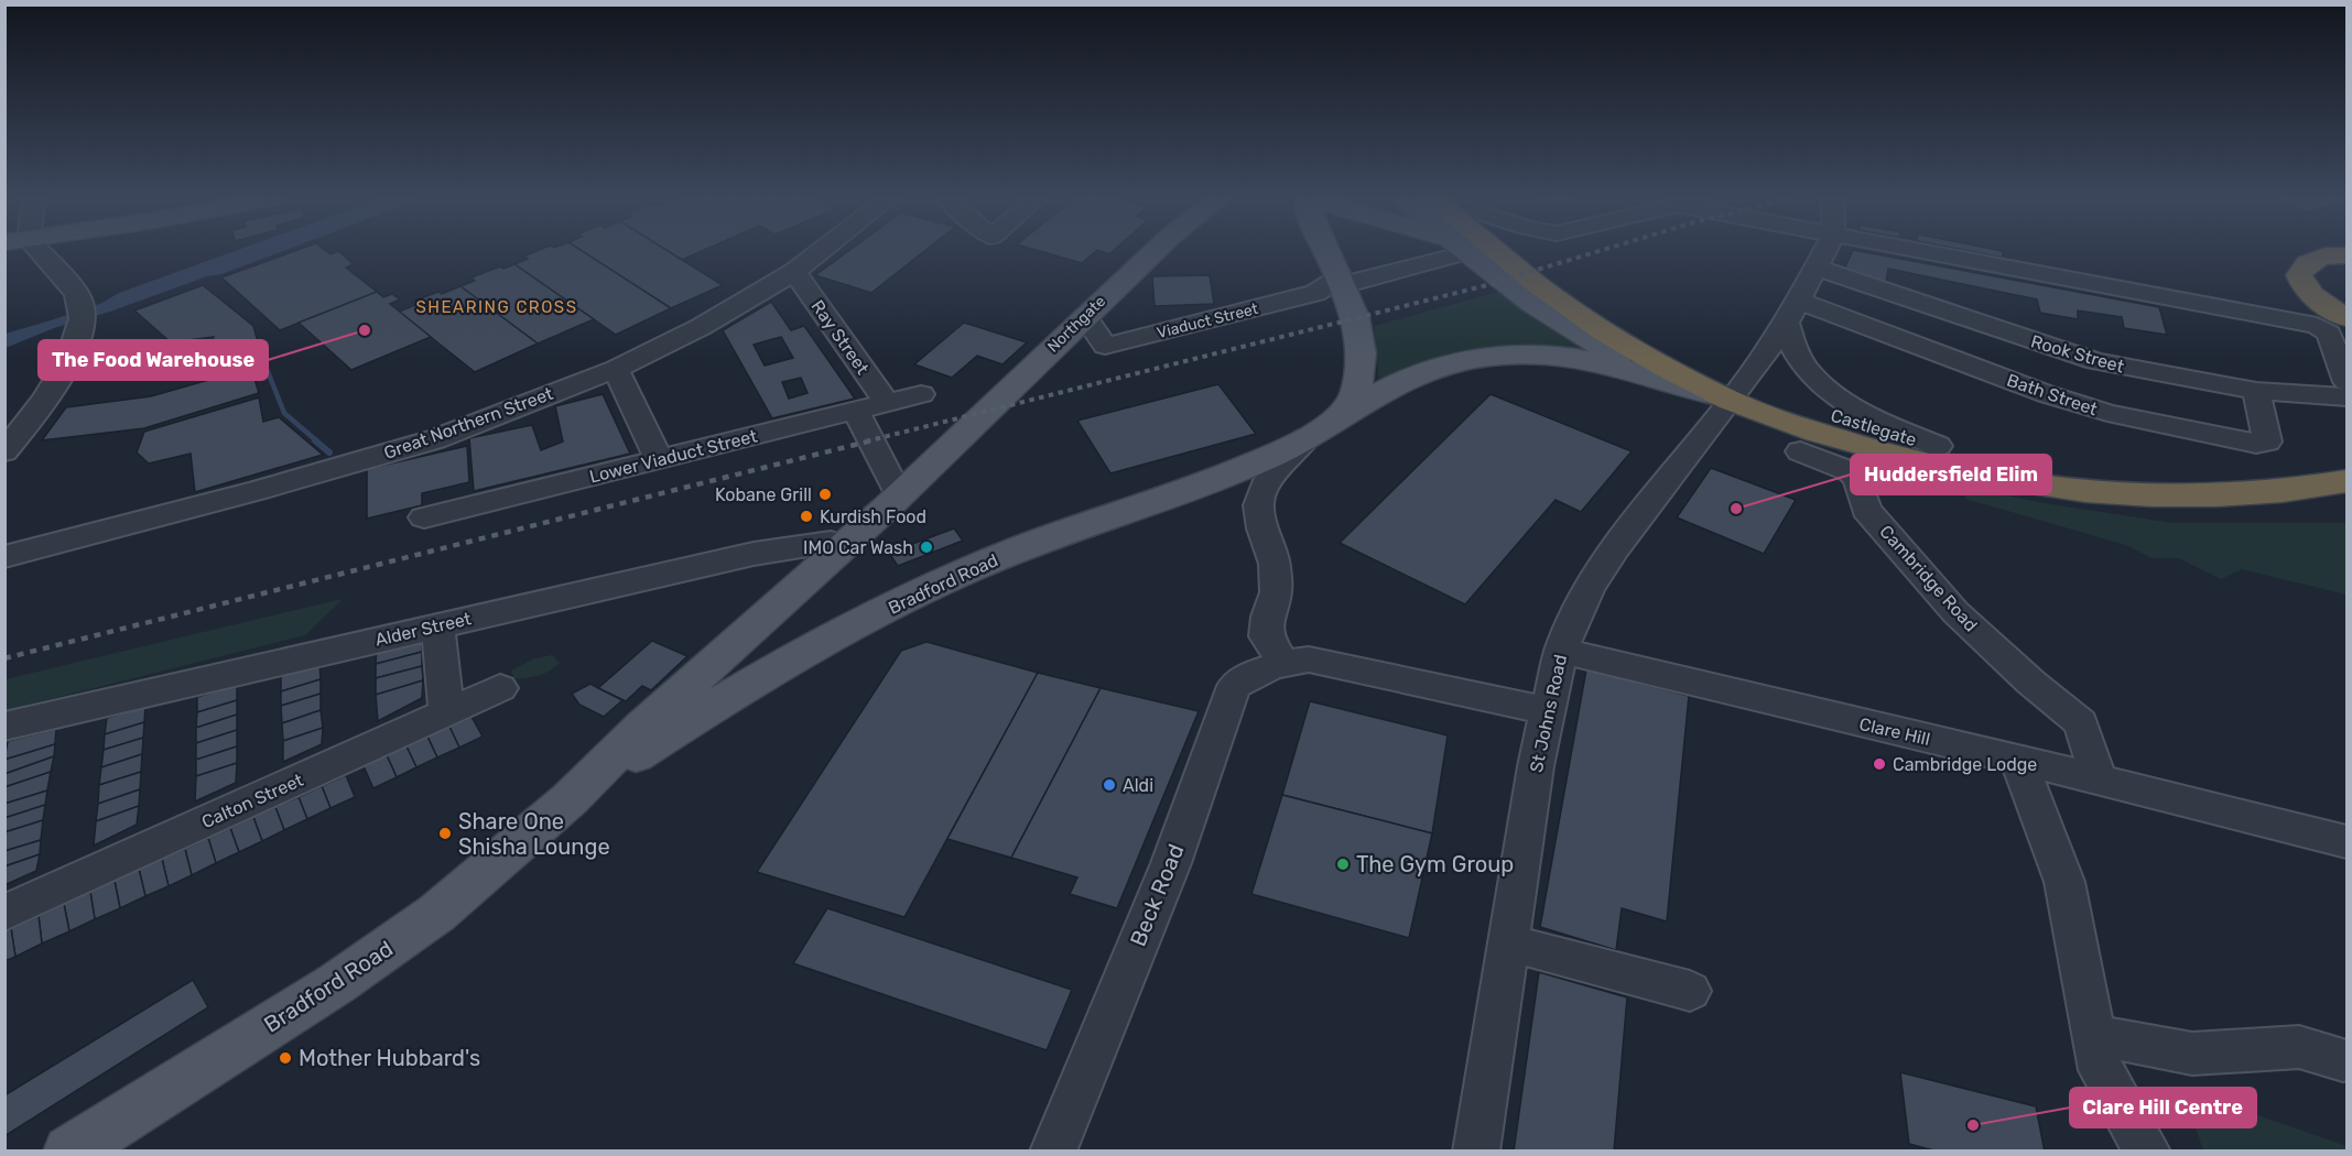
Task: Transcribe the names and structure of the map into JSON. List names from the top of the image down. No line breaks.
{"streets":{"highway":["Castlegate"],"main road":["Northgate","Bradford Road"],"street":["Viaduct Street","Ray Street","Rook Street","Bath Street","Great Northern Street","Lower Viaduct Street","Cambridge Road","Alder Street","St Johns Road","Clare Hill","Calton Street","Beck Road"]},"crossings":[["Viaduct Street","Northgate"],["Viaduct Street","Castlegate"],["Northgate","Bradford Road"],["Ray Street","Great Northern Street"],["Ray Street","Lower Viaduct Street"],["Rook Street","Bath Street"],["Rook Street","St Johns Road"],["Bath Street","St Johns Road"],["Castlegate","Bradford Road"],["Castlegate","St Johns Road"],["Bradford Road","Alder Street"],["Bradford Road","St Johns Road"],["St Johns Road","Clare Hill"],["St Johns Road","Beck Road"]],"districts":["SHEARING CROSS"],"places":["The Food Warehouse","Kobane Grill","Huddersfield Elim","Kurdish Food","IMO Car Wash","Cambridge Lodge","Aldi","Share One Shisha Lounge","The Gym Group","Mother Hubbard's","Clare Hill Centre"]}
